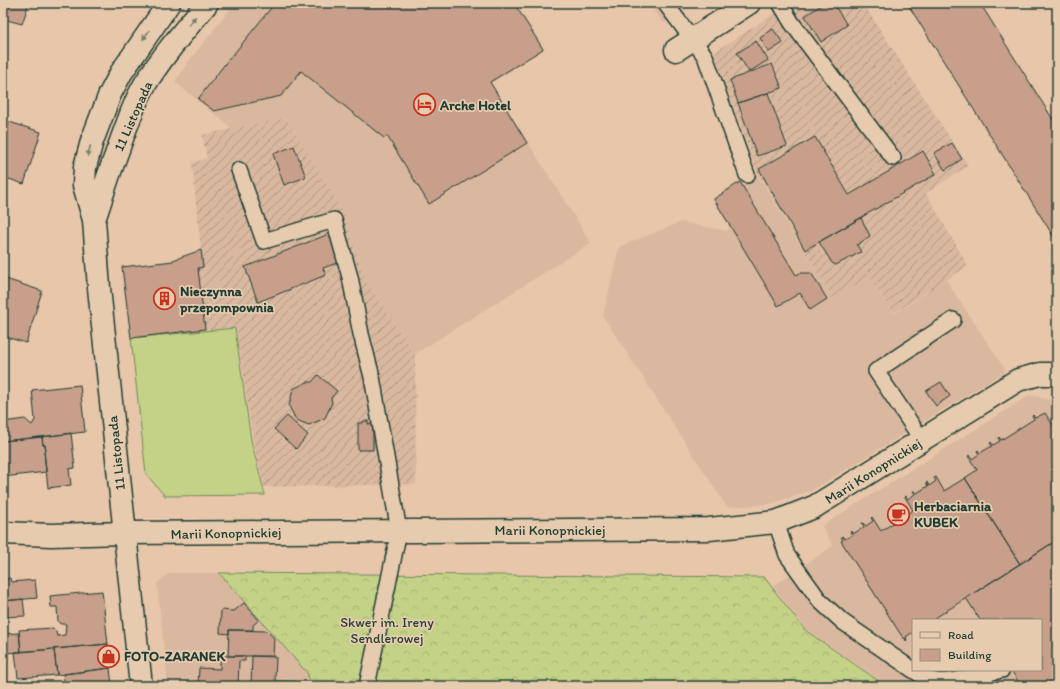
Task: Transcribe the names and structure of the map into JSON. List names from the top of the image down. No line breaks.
{"streets":{"street":["11 Listopada","Marii Konopnickiej"]},"crossings":[["11 Listopada","Marii Konopnickiej"]],"parks":["Skwer im. Ireny Sendlerowej"],"places":{"hotel":["Arche Hotel"],"building":["Nieczynna przepompownia"],"cafe":["Herbaciarnia KUBEK"],"shop":["FOTO-ZARANEK"]},"legend":["Road","Building"]}
